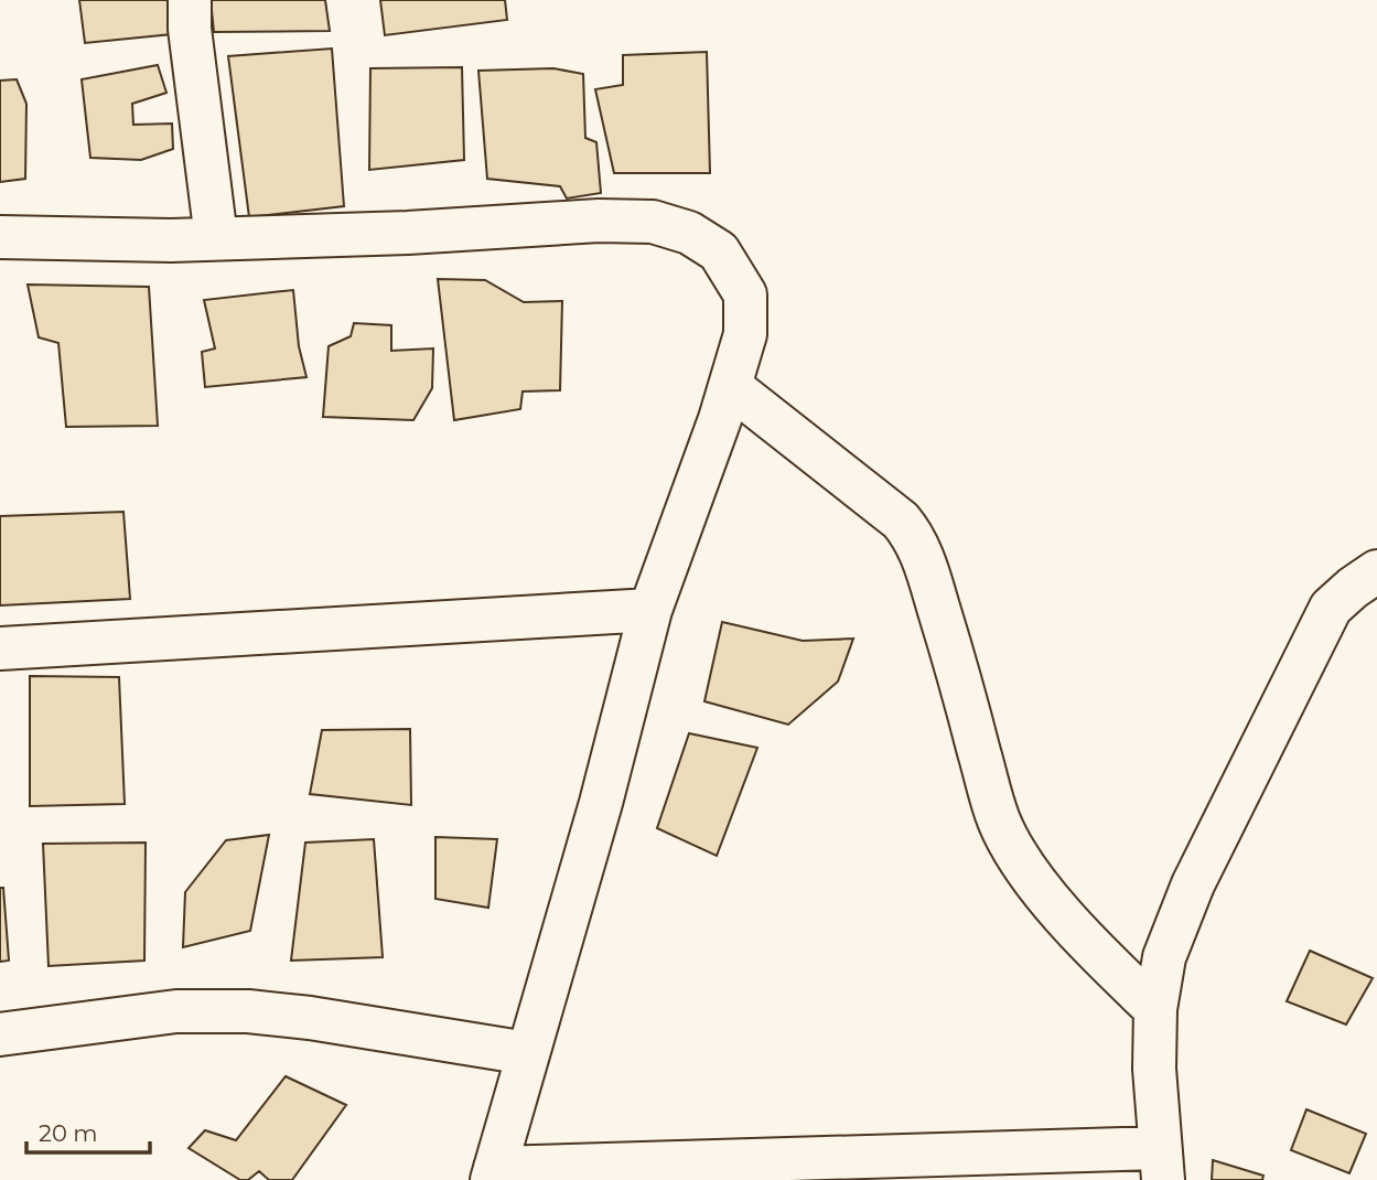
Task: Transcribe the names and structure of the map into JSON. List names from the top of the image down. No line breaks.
{"scale_bar":"20 m"}
